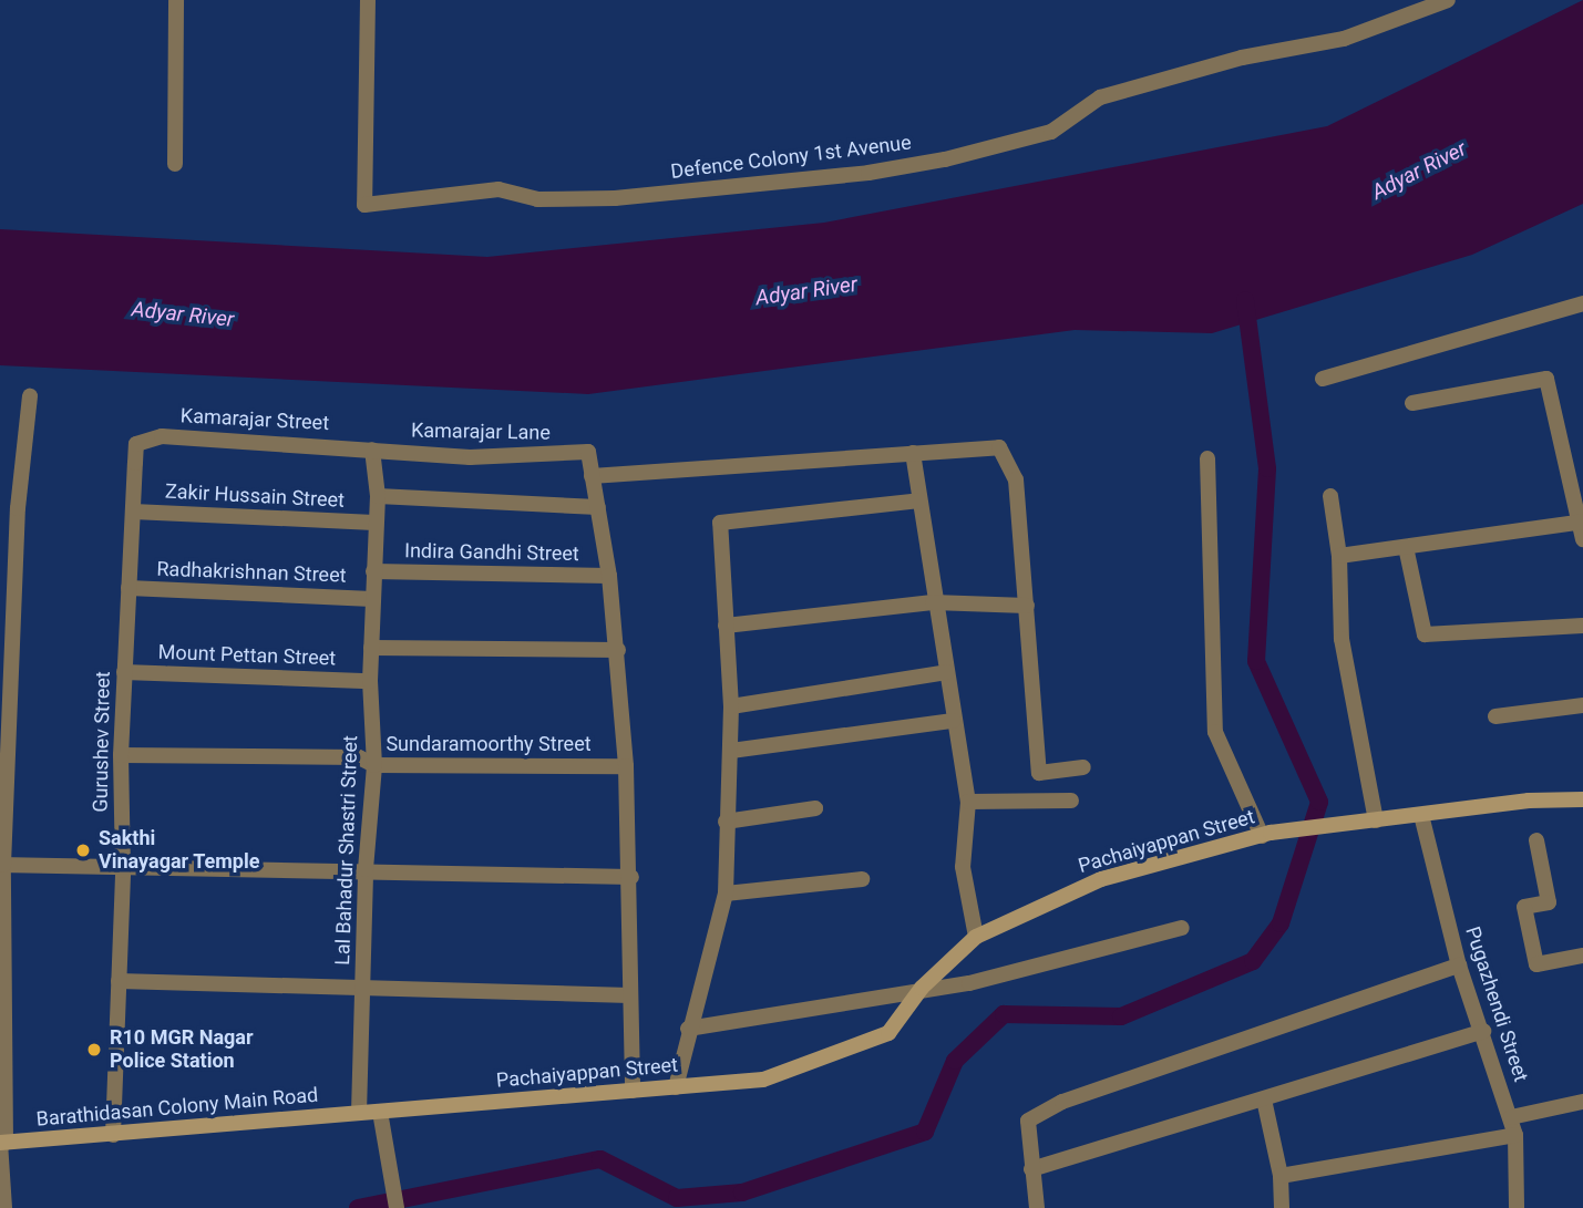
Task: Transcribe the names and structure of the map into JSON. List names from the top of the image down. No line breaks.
{"streets":{"main road":["Pachaiyappan Street","Barathidasan Colony Main Road"],"street":["Defence Colony 1st Avenue","Kamarajar Street","Kamarajar Lane","Zakir Hussain Street","Indira Gandhi Street","Radhakrishnan Street","Mount Pettan Street","Gurushev Street","Sundaramoorthy Street","Lal Bahadur Shastri Street","Pugazhendi Street"]},"crossings":[["Kamarajar Street","Kamarajar Lane"],["Kamarajar Street","Gurushev Street"],["Kamarajar Street","Lal Bahadur Shastri Street"],["Kamarajar Lane","Lal Bahadur Shastri Street"],["Zakir Hussain Street","Gurushev Street"],["Zakir Hussain Street","Lal Bahadur Shastri Street"],["Indira Gandhi Street","Lal Bahadur Shastri Street"],["Radhakrishnan Street","Gurushev Street"],["Radhakrishnan Street","Lal Bahadur Shastri Street"],["Mount Pettan Street","Gurushev Street"],["Mount Pettan Street","Lal Bahadur Shastri Street"],["Gurushev Street","Sundaramoorthy Street"],["Gurushev Street","Barathidasan Colony Main Road"],["Sundaramoorthy Street","Lal Bahadur Shastri Street"],["Pachaiyappan Street","Lal Bahadur Shastri Street"],["Pachaiyappan Street","Pugazhendi Street"],["Pachaiyappan Street","Barathidasan Colony Main Road"],["Lal Bahadur Shastri Street","Barathidasan Colony Main Road"]],"water":["Adyar River"],"places":["Sakthi Vinayagar Temple","R10 MGR Nagar Police Station"]}
